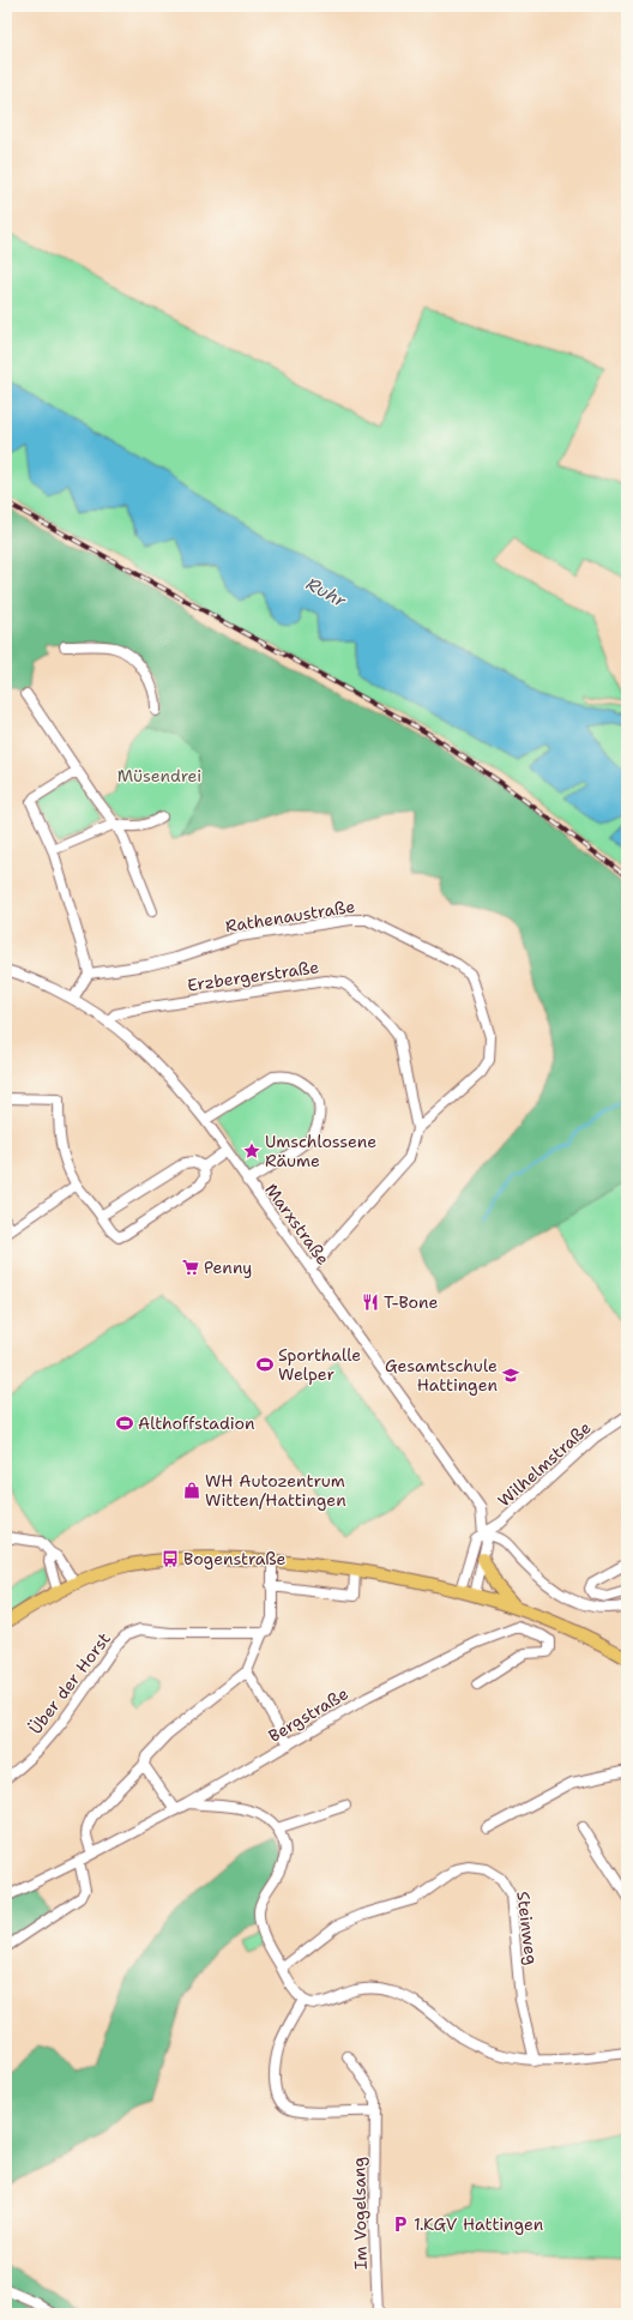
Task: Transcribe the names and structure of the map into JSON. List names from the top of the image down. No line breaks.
{"streets":{"street":["Rathenaustraße","Erzbergerstraße","Marxstraße","Wilhelmstraße","Über der Horst","Bergstraße","Steinweg","Im Vogelsang"]},"crossings":[["Rathenaustraße","Erzbergerstraße"],["Erzbergerstraße","Marxstraße"],["Marxstraße","Wilhelmstraße"]],"water":["Ruhr"],"parks":["Müsendrei"],"places":{"place":["Umschlossene Räume"],"supermarket":["Penny"],"restaurant":["T-Bone"],"sports":["Sporthalle Welper","Althoffstadion"],"school or university":["Gesamtschule Hattingen"],"shop":["WH Autozentrum Witten/Hattingen"],"bus stop":["Bogenstraße"],"parking":["1.KGV Hattingen"]}}
